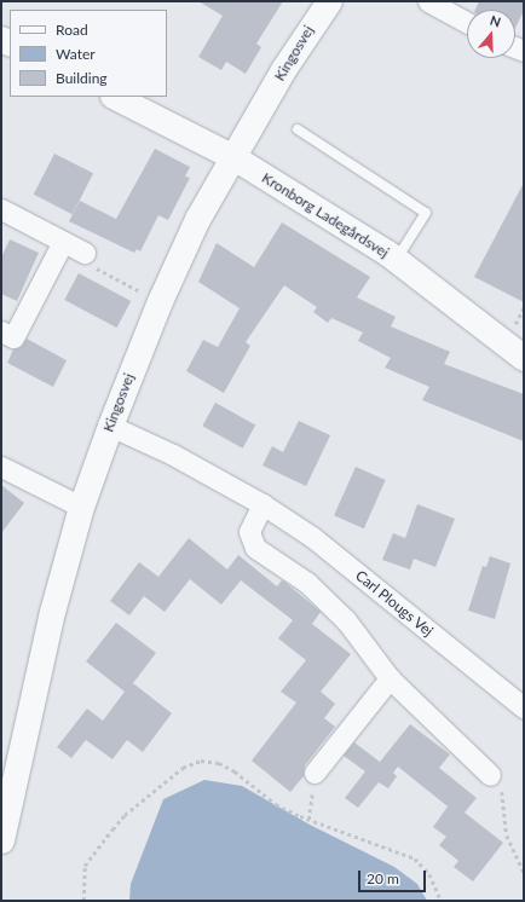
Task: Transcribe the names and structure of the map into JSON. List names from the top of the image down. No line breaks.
{"streets":{"street":["Kingosvej","Kronborg Ladegårdsvej","Carl Plougs Vej"]},"crossings":[["Kingosvej","Kronborg Ladegårdsvej"],["Kingosvej","Carl Plougs Vej"]],"legend":["Road","Water","Building"],"scale_bar":"20 m","north":"top"}
